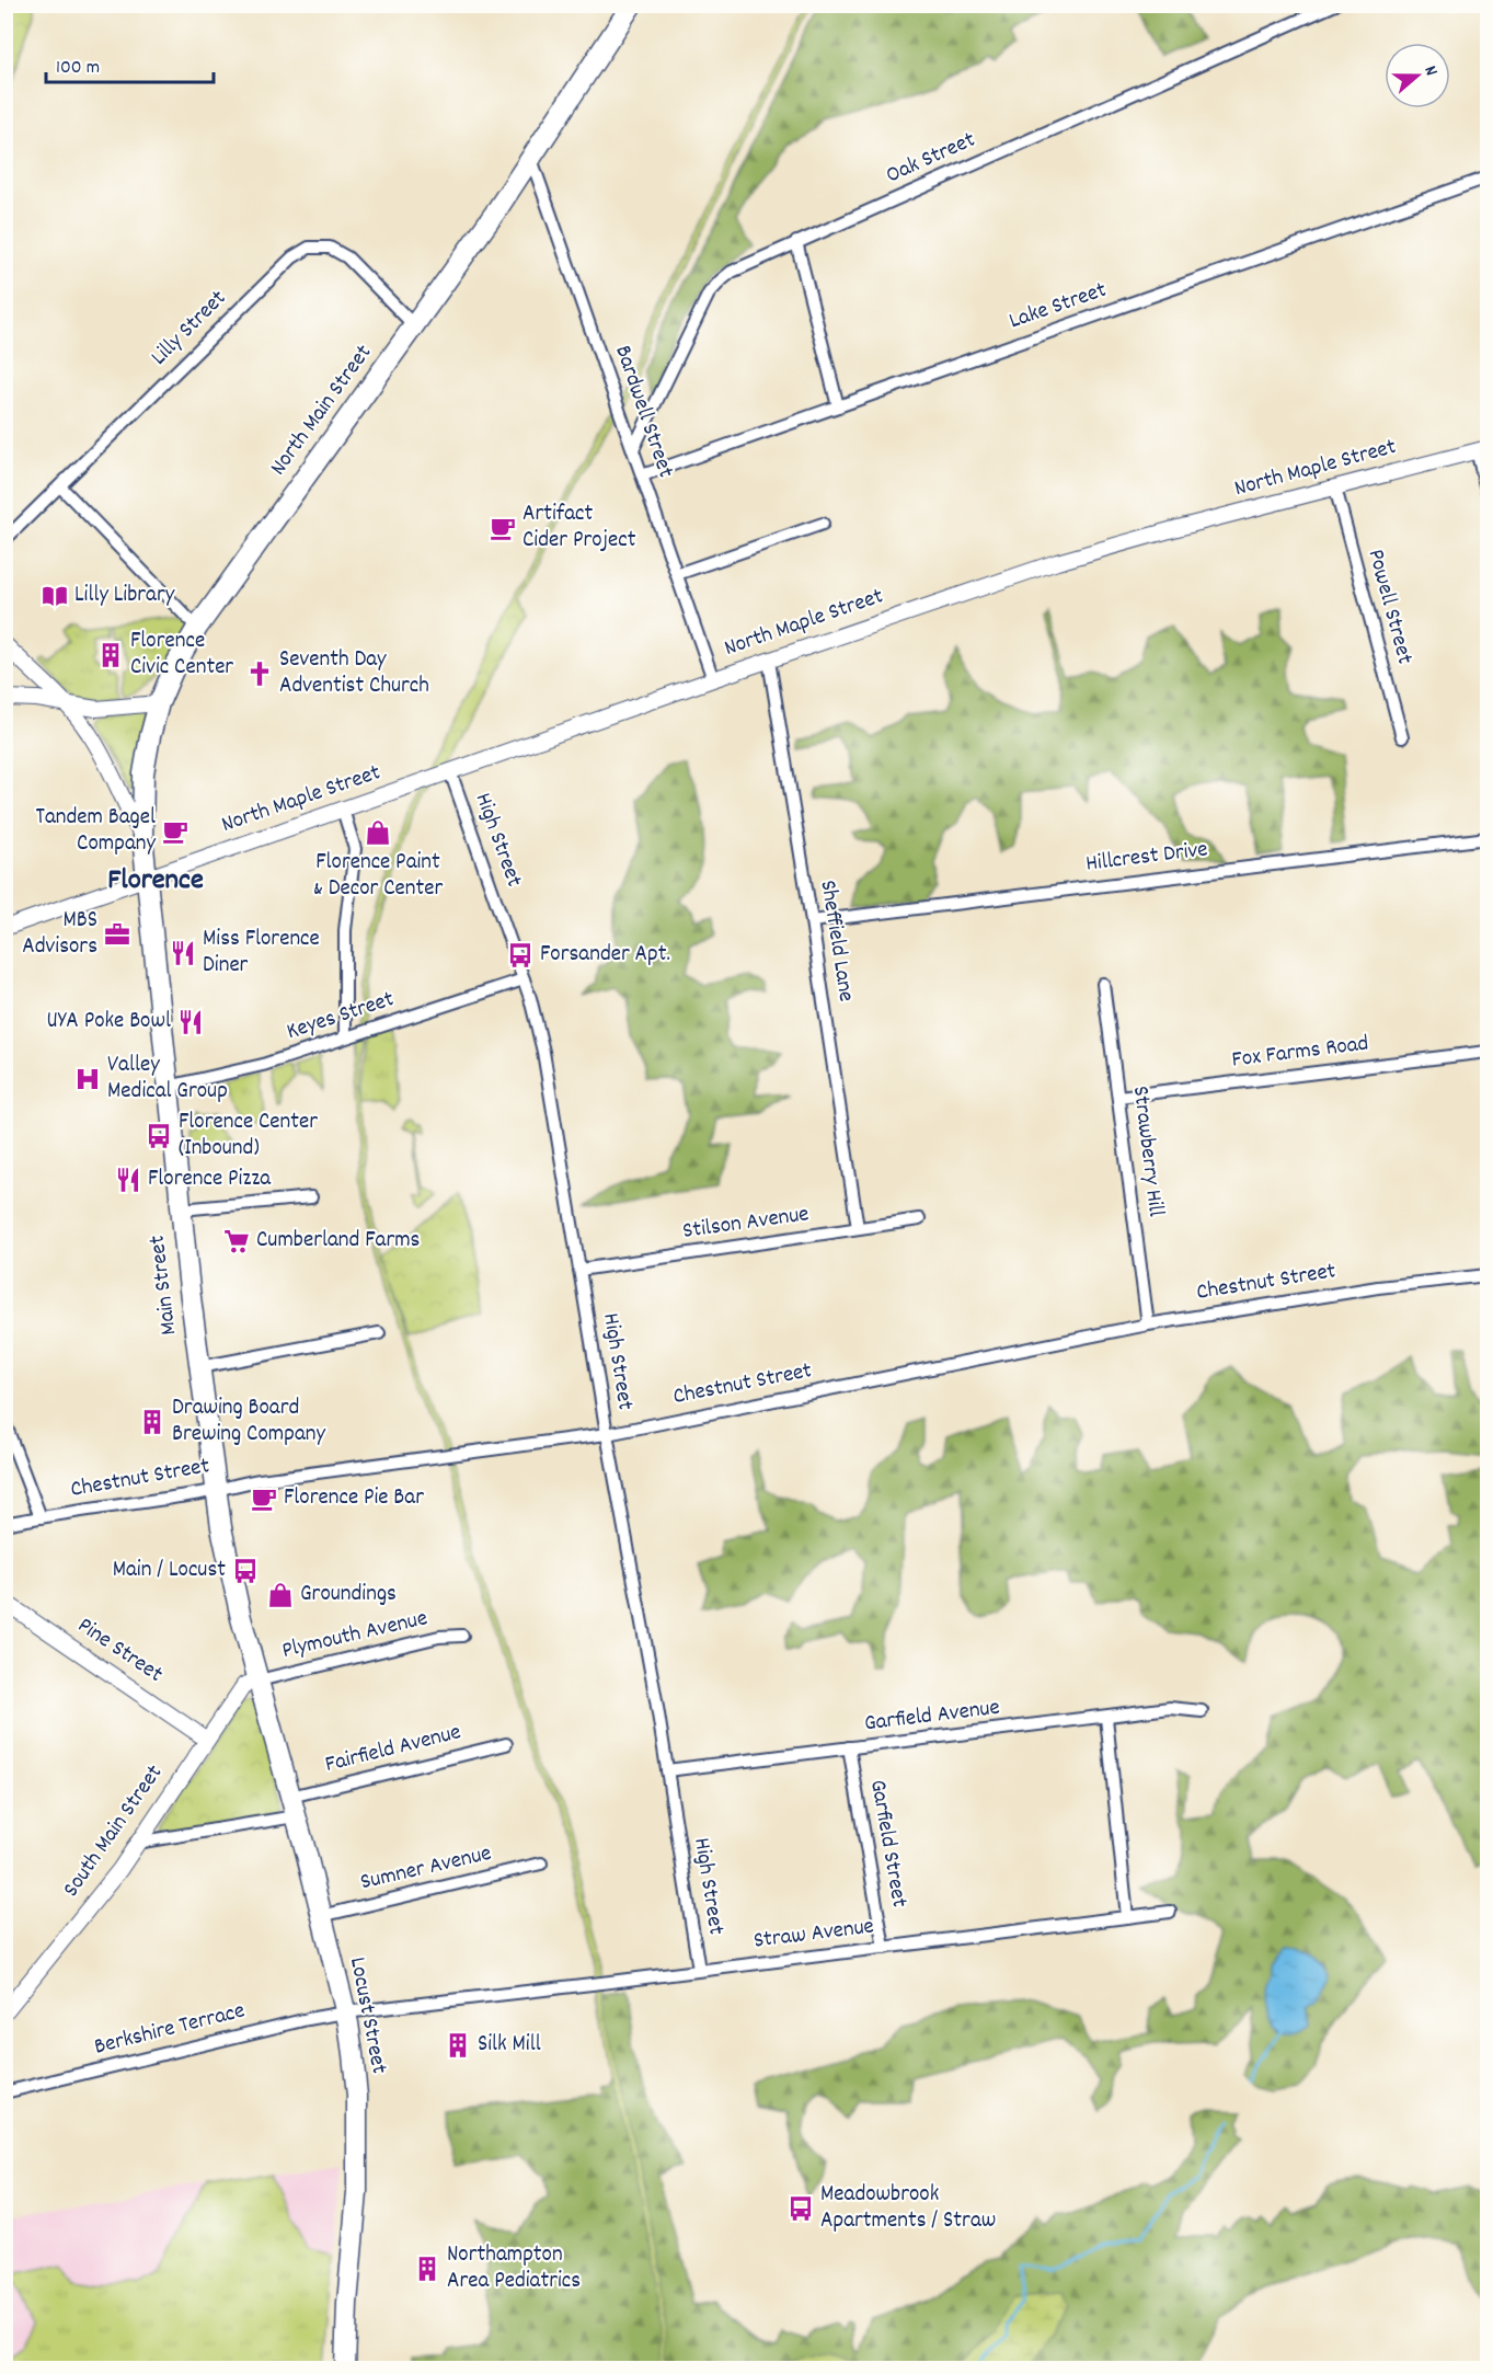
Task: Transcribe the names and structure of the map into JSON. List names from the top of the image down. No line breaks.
{"streets":{"highway":["North Main Street","Main Street","Locust Street"],"main road":["North Maple Street","Pine Street","South Main Street"],"street":["Oak Street","Lake Street","Lilly Street","Bardwell Street","Powell Street","High Street","Hillcrest Drive","Sheffield Lane","Keyes Street","Fox Farms Road","Strawberry Hill","Stilson Avenue","Chestnut Street","Plymouth Avenue","Garfield Avenue","Fairfield Avenue","Garfield Street","Sumner Avenue","Straw Avenue","Berkshire Terrace"]},"crossings":[["Oak Street","Bardwell Street"],["Lake Street","Bardwell Street"],["Lilly Street","North Main Street"],["North Main Street","Bardwell Street"],["North Main Street","North Maple Street"],["North Main Street","Main Street"],["Bardwell Street","North Maple Street"],["North Maple Street","Powell Street"],["North Maple Street","High Street"],["North Maple Street","Sheffield Lane"],["North Maple Street","Main Street"],["High Street","Keyes Street"],["High Street","Stilson Avenue"],["High Street","Chestnut Street"],["High Street","Garfield Avenue"],["High Street","Straw Avenue"],["Hillcrest Drive","Sheffield Lane"],["Sheffield Lane","Stilson Avenue"],["Keyes Street","Main Street"],["Fox Farms Road","Strawberry Hill"],["Strawberry Hill","Chestnut Street"],["Chestnut Street","Main Street"],["Main Street","Plymouth Avenue"],["Main Street","South Main Street"],["Main Street","Locust Street"],["Plymouth Avenue","South Main Street"],["Plymouth Avenue","Locust Street"],["Pine Street","South Main Street"],["Garfield Avenue","Garfield Street"],["Fairfield Avenue","South Main Street"],["Fairfield Avenue","Locust Street"],["South Main Street","Locust Street"],["Garfield Street","Straw Avenue"],["Sumner Avenue","Locust Street"],["Straw Avenue","Locust Street"],["Straw Avenue","Berkshire Terrace"],["Locust Street","Berkshire Terrace"]],"districts":["Florence"],"places":{"cafe":["Artifact Cider Project","Tandem Bagel Company","Florence Pie Bar"],"library":["Lilly Library"],"building":["Florence Civic Center","Drawing Board Brewing Company","Silk Mill","Northampton Area Pediatrics"],"church":["Seventh Day Adventist Church"],"shop":["Florence Paint & Decor Center","Groundings"],"office":["MBS Advisors"],"restaurant":["Miss Florence Diner","UYA Poke Bowl","Florence Pizza"],"bus stop":["Forsander Apt.","Florence Center (Inbound)","Main / Locust","Meadowbrook Apartments / Straw"],"hospital":["Valley Medical Group"],"supermarket":["Cumberland Farms"]},"scale_bar":"100 m","north":"right"}
